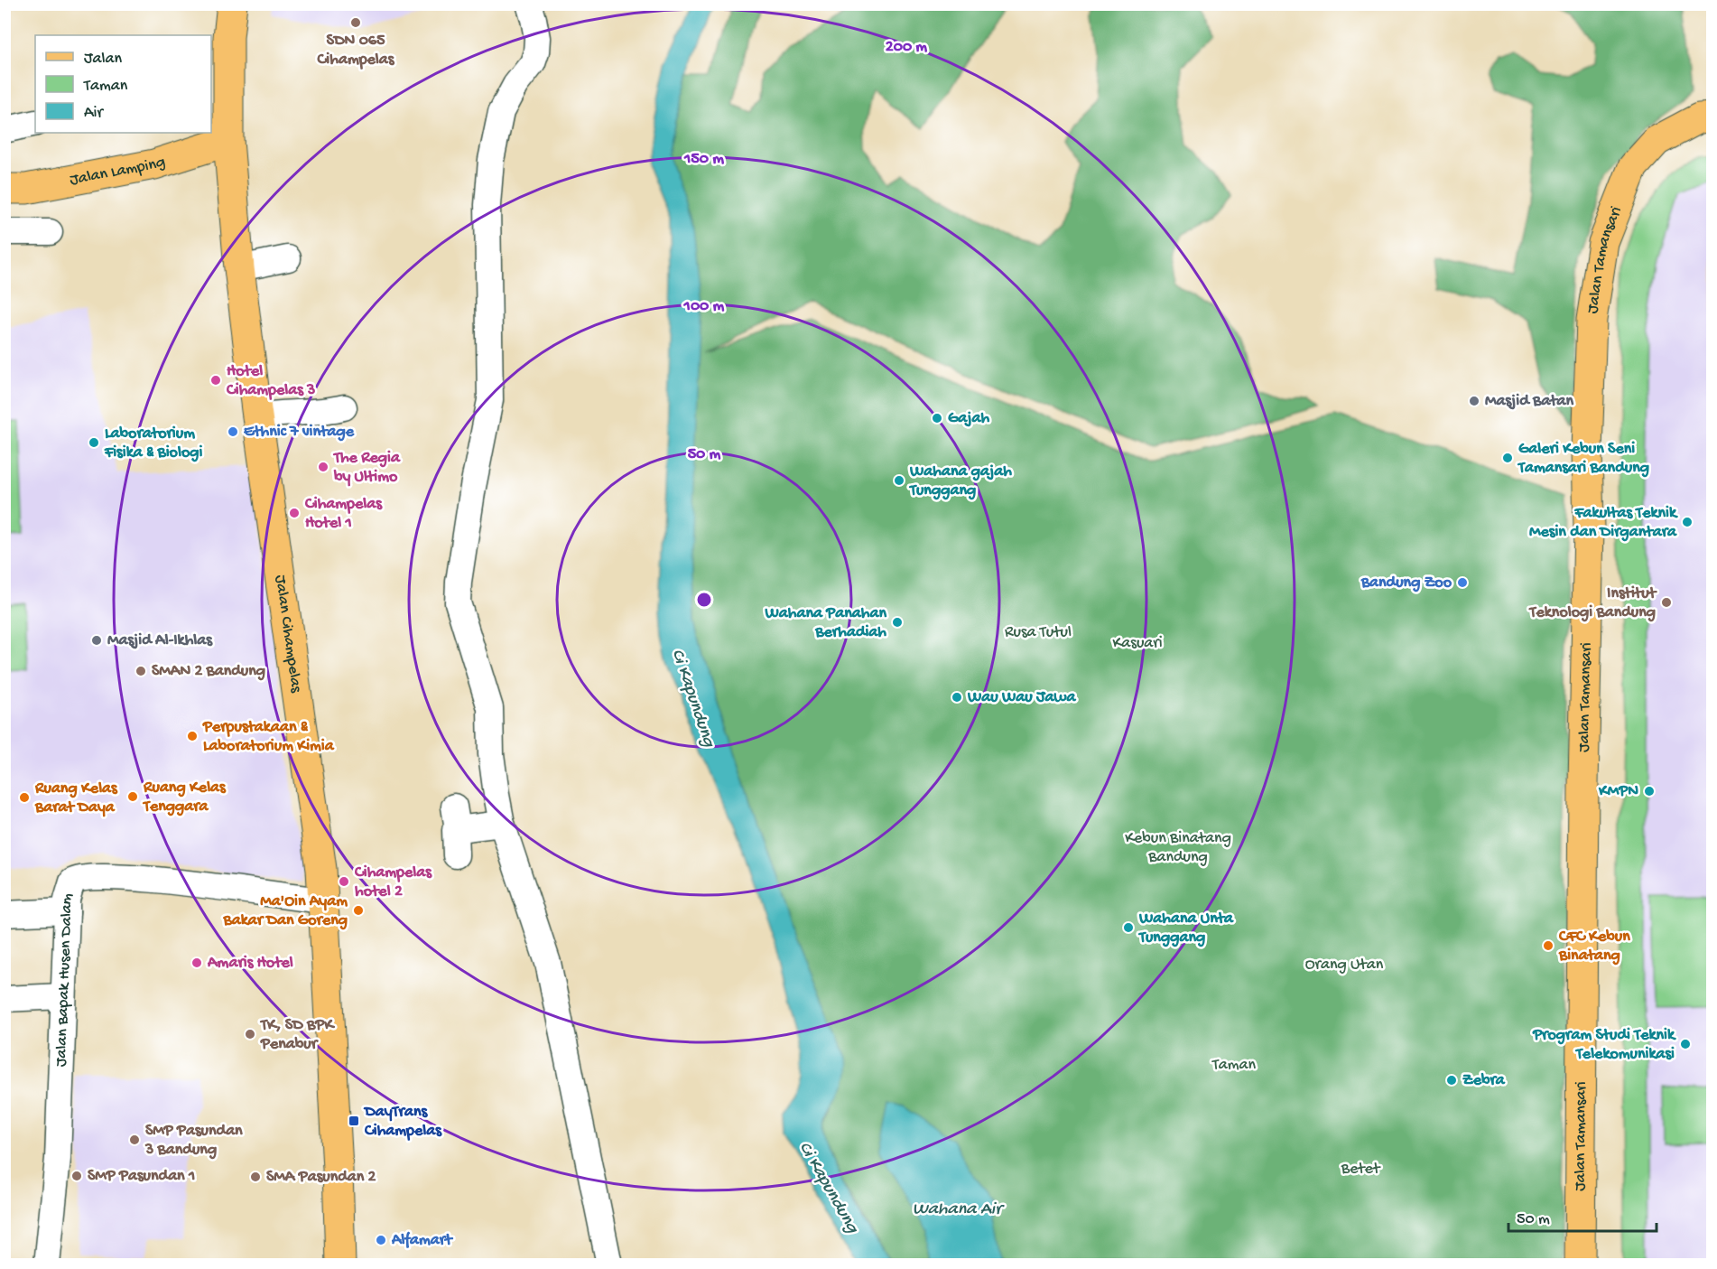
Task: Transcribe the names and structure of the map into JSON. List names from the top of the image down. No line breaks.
{"streets":{"main road":["Jalan Lamping","Jalan Tamansari","Jalan Cihampelas"],"street":["Jalan Bapak Husen Dalam"]},"crossings":[["Jalan Lamping","Jalan Cihampelas"],["Jalan Cihampelas","Jalan Bapak Husen Dalam"]],"water":["Ci Kapundung","Wahana Air"],"parks":["Rusa Tutul","Kasuari","Kebun Binatang Bandung","Orang Utan","Taman","Betet"],"places":{"other":["SDN 065 Cihampelas","Hotel Cihampelas 3","Masjid Batan","Gajah","Ethnic 7 vintage","Laboratorium Fisika & Biologi","Galeri Kebun Seni Tamansari Bandung","The Regia by Ultimo","Wahana gajah Tunggang","Cihampelas Hotel 1","Fakultas Teknik Mesin dan Dirgantara","Bandung Zoo","Institut Teknologi Bandung","Wahana Panahan Berhadiah","Masjid Al-Ikhlas","SMAN 2 Bandung","Wau Wau Jawa","Perpustakaan & Laboratorium Kimia","KMPN","Ruang Kelas Tenggara","Ruang Kelas Barat Daya","Cihampelas hotel 2","Ma'Oin Ayam Bakar Dan Goreng","Wahana Unta Tunggang","CFC Kebun Binatang","Amaris Hotel","TK, SD BPK Penabur","Program Studi Teknik Telekomunikasi","Zebra","SMP Pasundan 3 Bandung","SMP Pasundan 1","SMA Pasundan 2","Alfamart"],"transit":["DayTrans Cihampelas"]},"legend":["Jalan","Taman","Air"],"scale_bar":"50 m","rings":["200 m","150 m","100 m","50 m"]}
